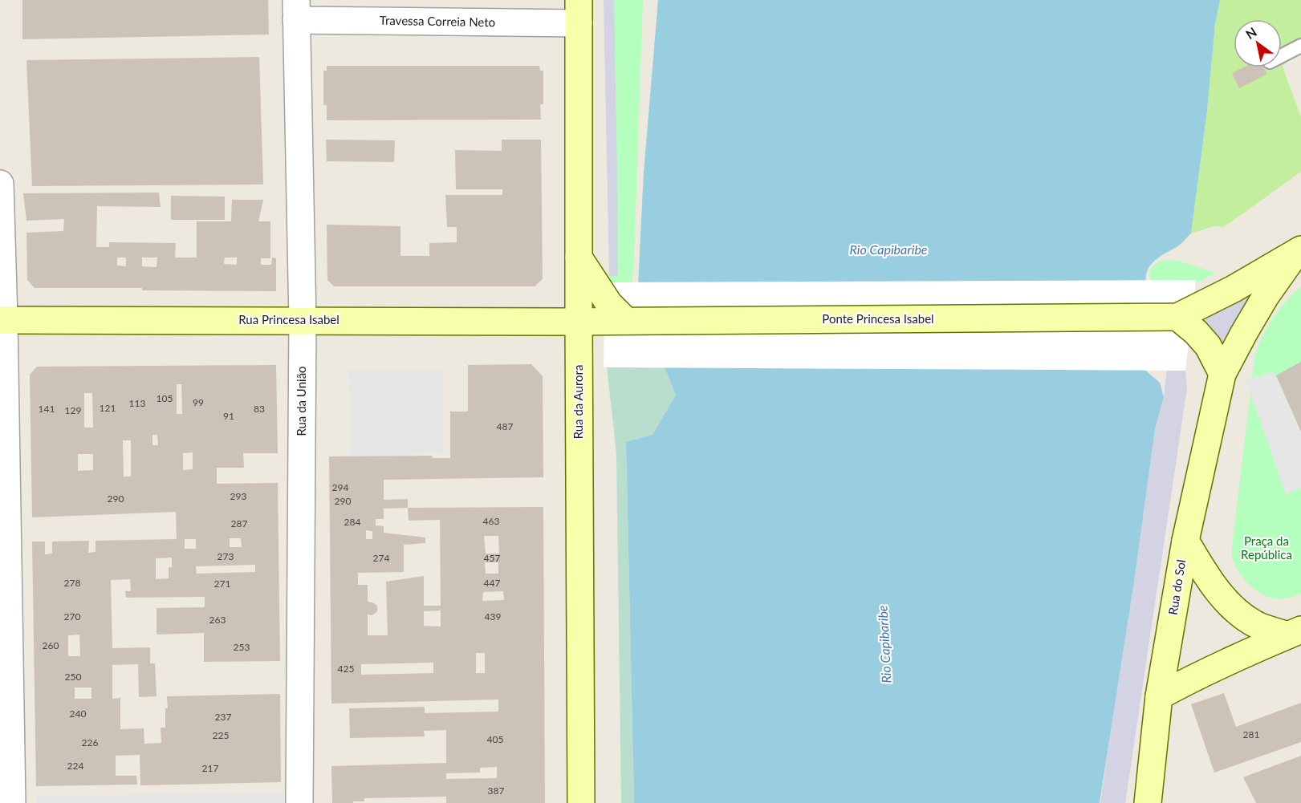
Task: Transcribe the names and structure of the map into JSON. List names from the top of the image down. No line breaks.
{"streets":{"main road":["Ponte Princesa Isabel","Rua Princesa Isabel","Rua da Aurora","Rua do Sol"],"street":["Travessa Correia Neto","Rua da União"]},"crossings":[["Travessa Correia Neto","Rua da União"],["Travessa Correia Neto","Rua da Aurora"],["Ponte Princesa Isabel","Rua Princesa Isabel"],["Ponte Princesa Isabel","Rua da Aurora"],["Rua Princesa Isabel","Rua da União"],["Rua Princesa Isabel","Rua da Aurora"]],"water":["Rio Capibaribe"],"parks":["Praça da República"],"house_numbers":["105","99","113","121","141","83","129","91","487","294","293","290","290","463","284","287","273","274","457","278","447","271","270","439","263","260","253","425","250","240","237","281","225","405","226","224","217","387"],"north":"top left"}
